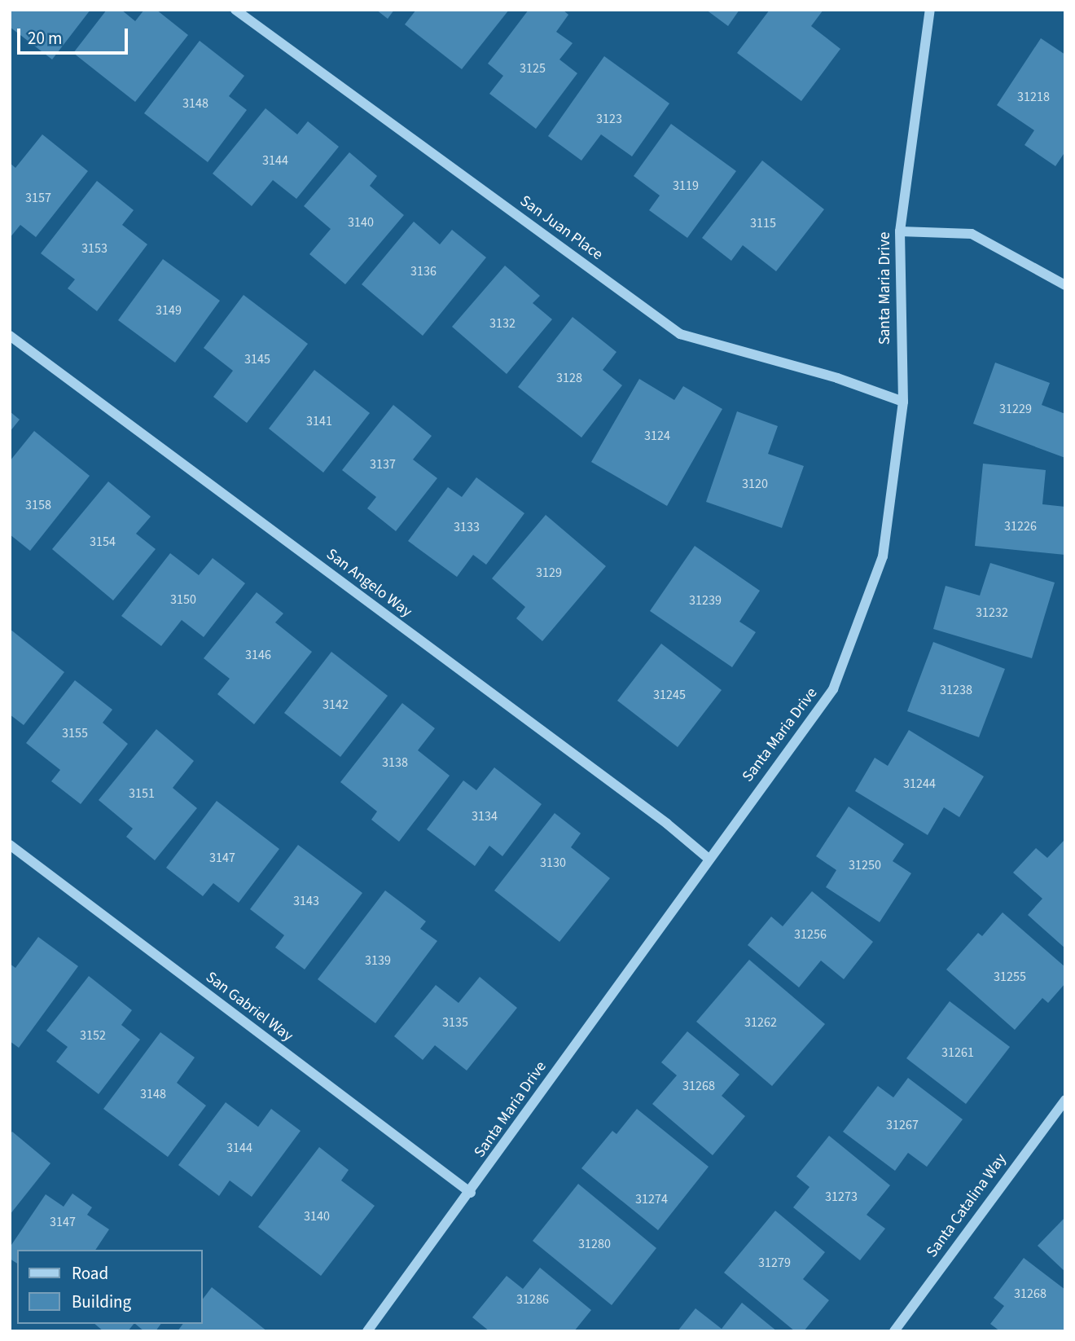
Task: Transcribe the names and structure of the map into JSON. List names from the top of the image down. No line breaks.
{"streets":{"street":["San Juan Place","Santa Maria Drive","San Angelo Way","San Gabriel Way","Santa Catalina Way"]},"crossings":[["San Juan Place","Santa Maria Drive"],["Santa Maria Drive","San Angelo Way"],["Santa Maria Drive","San Gabriel Way"]],"house_numbers":["3125","31218","3148","3123","3144","3119","3157","3140","3115","3153","3136","3149","3132","3145","3128","31229","3141","3124","3137","3120","3158","31226","3133","3154","3129","3150","31239","31232","3146","31238","31245","3142","3155","3138","31244","3151","3134","3147","3130","31250","3143","31256","3139","31255","3135","31262","3152","31261","31268","3148","31267","3144","31273","31274","3140","3147","31280","31279","31268","31286"],"legend":["Road","Building"],"scale_bar":"20 m"}
